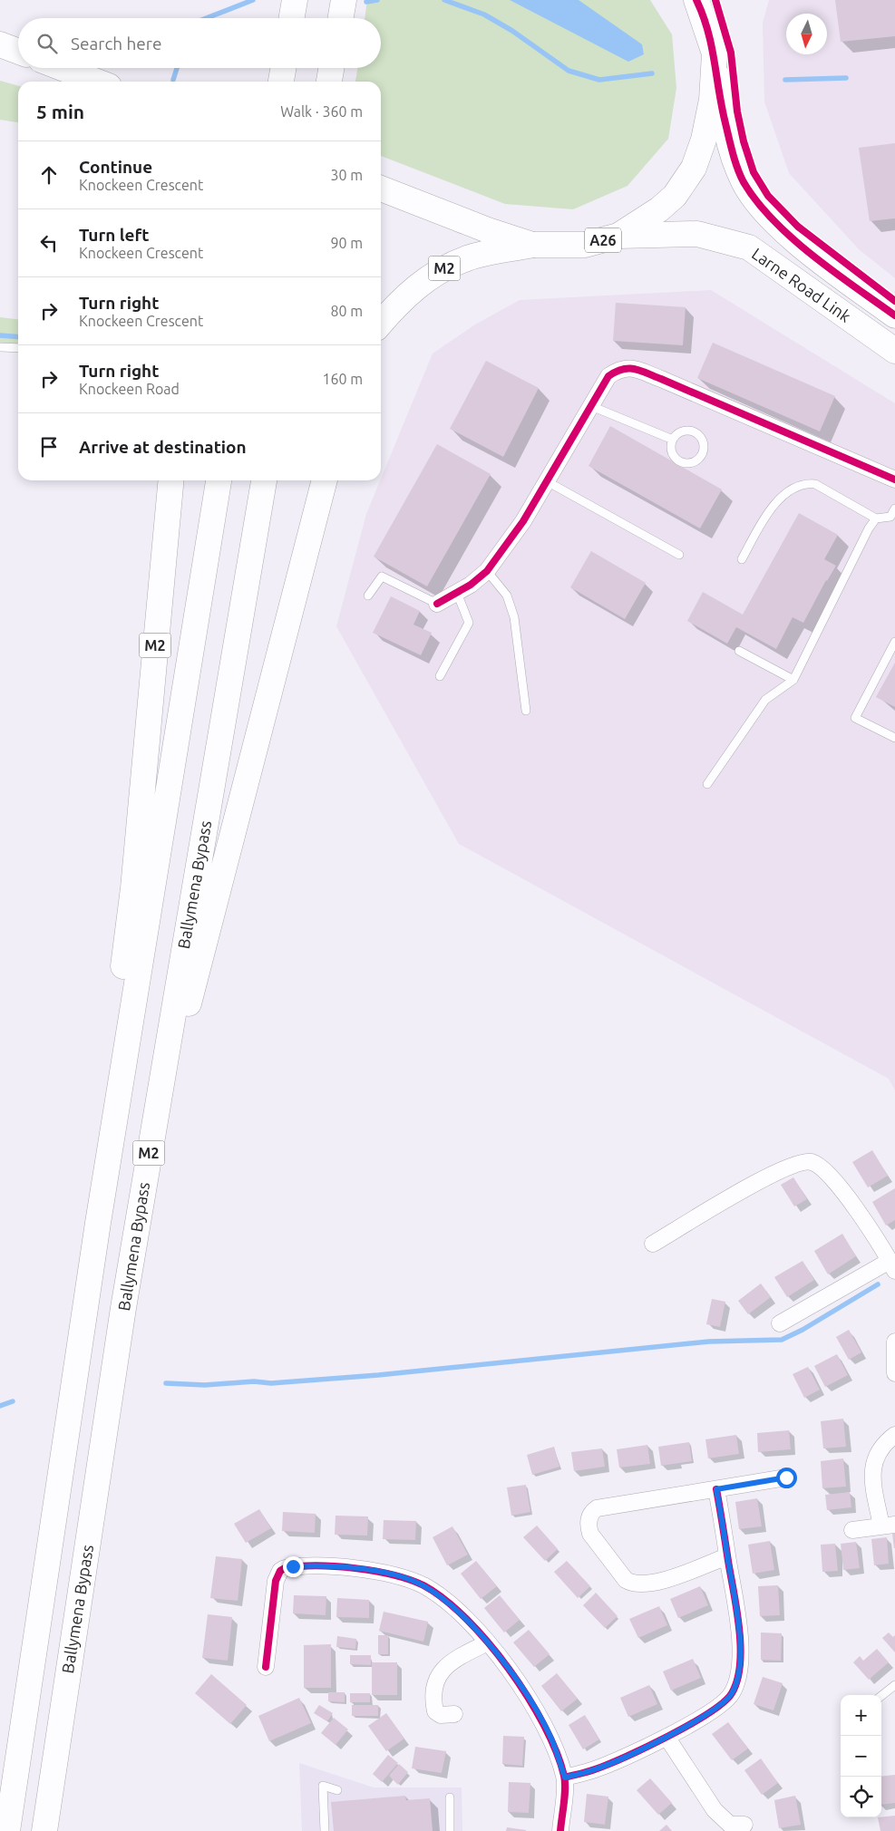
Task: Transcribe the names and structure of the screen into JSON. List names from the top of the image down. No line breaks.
{"streets":{"main road":["A26","M2","Larne Road Link","Ballymena Bypass"]},"crossings":[["A26","M2"],["A26","Larne Road Link"],["M2","Ballymena Bypass"]],"north":"bottom","page":{"search":"Search here","heading":["5 min","Walk · 360 m"],"list":[["Continue","Knockeen Crescent","30 m"],["Turn left","Knockeen Crescent","90 m"],["Turn right","Knockeen Crescent","80 m"],["Turn right","Knockeen Road","160 m"],"Arrive at destination"],"map_buttons":["+","−"]}}
